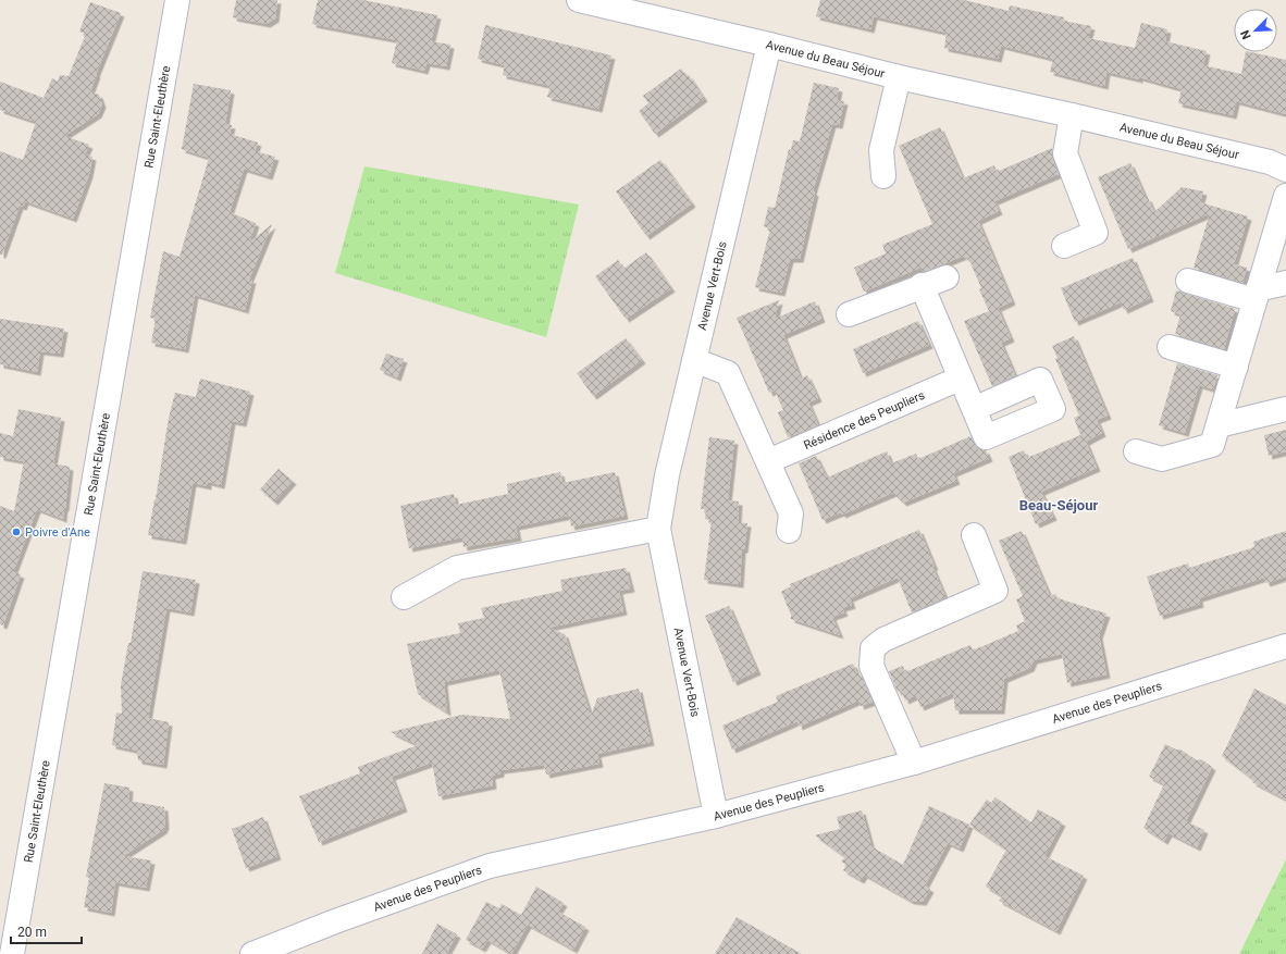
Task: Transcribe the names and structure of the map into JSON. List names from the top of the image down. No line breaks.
{"streets":{"street":["Avenue du Beau Séjour","Rue Saint-Eleuthère","Avenue Vert-Bois","Résidence des Peupliers","Avenue des Peupliers"]},"crossings":[["Avenue du Beau Séjour","Avenue Vert-Bois"],["Avenue Vert-Bois","Avenue des Peupliers"]],"districts":["Beau-Séjour"],"places":["Poivre d'Ane"],"scale_bar":"20 m","north":"bottom left"}
